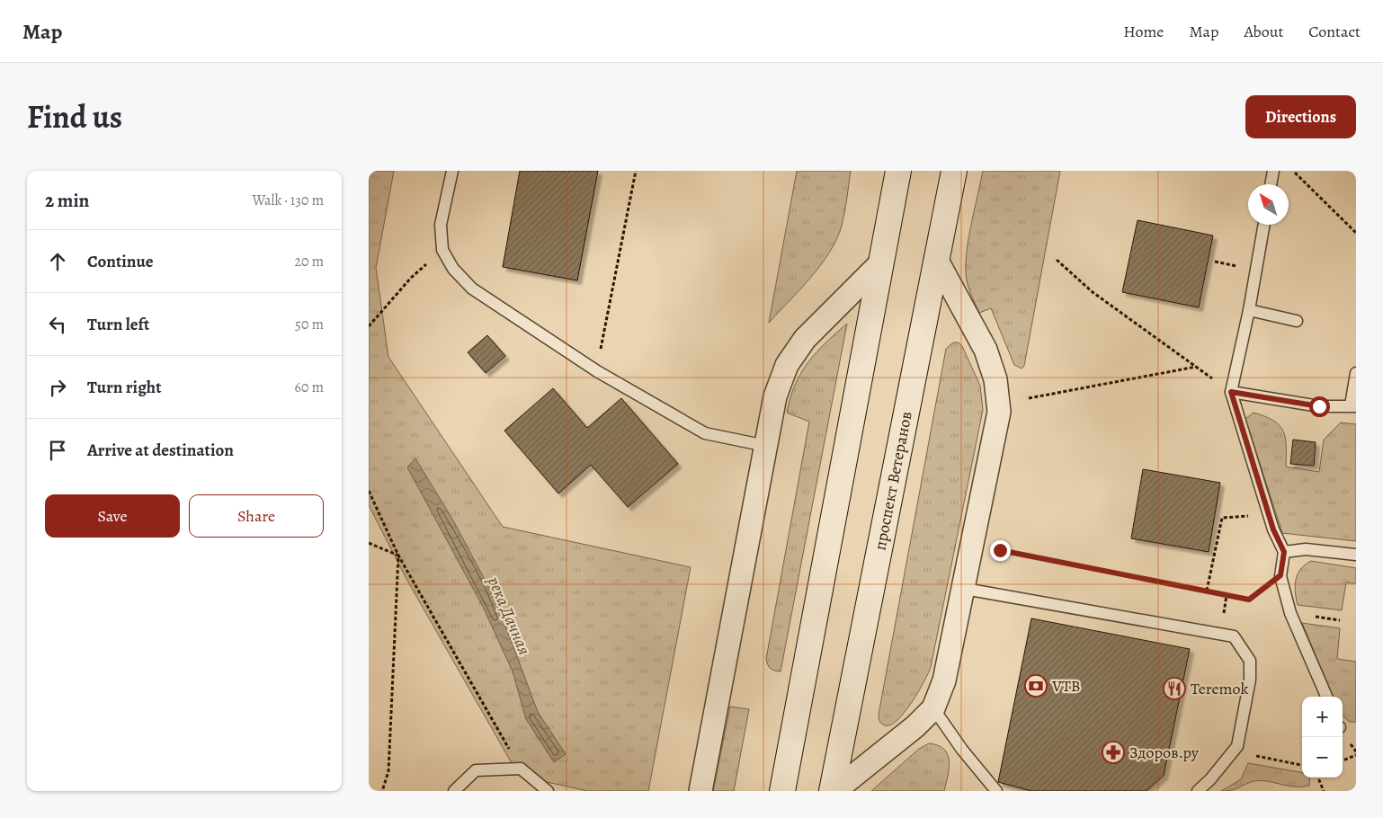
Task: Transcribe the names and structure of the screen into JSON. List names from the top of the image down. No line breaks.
{"streets":{"main road":["проспект Ветеранов"]},"water":["река Дачная"],"places":{"bank":["VTB"],"restaurant":["Teremok"],"pharmacy":["Здоров.ру"]},"north":"top left","page":{"header":"Map","nav":["Home","Map","About","Contact"],"title":"Find us","buttons":["Directions",["Save","Share"]],"heading":["2 min","Walk · 130 m"],"list":[["Continue","20 m"],["Turn left","50 m"],["Turn right","60 m"],"Arrive at destination"],"map_buttons":["+","−"]}}
